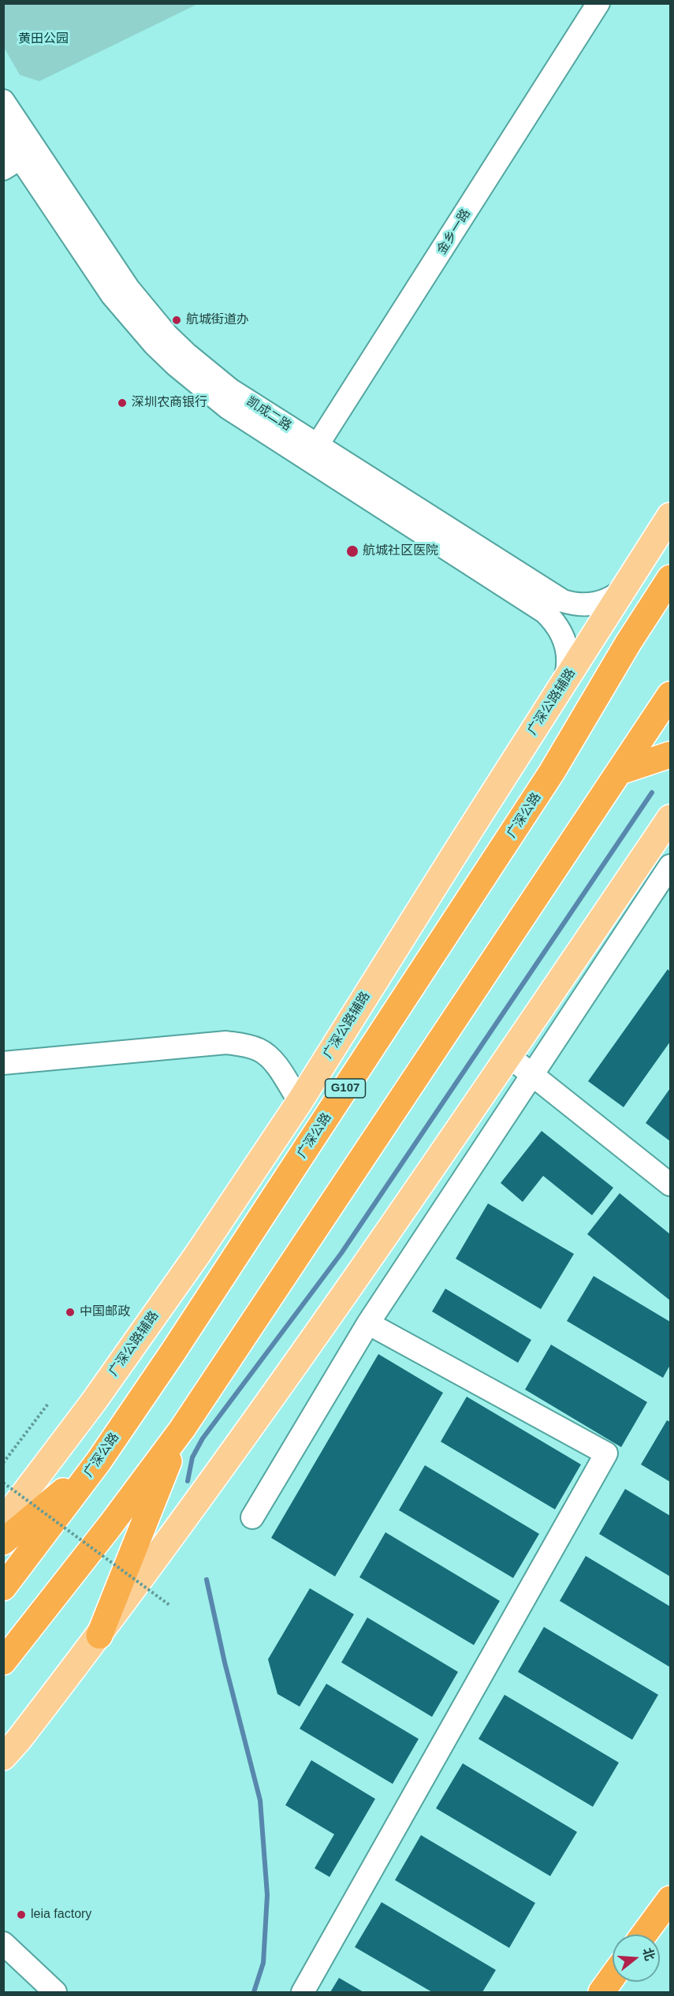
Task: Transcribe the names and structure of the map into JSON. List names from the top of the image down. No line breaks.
{"streets":{"highway":["广深公路","G107"],"main road":["广深公路辅路"],"street":["金乡一路","凯成二路"]},"crossings":[["金乡一路","凯成二路"],["凯成二路","广深公路辅路"]],"parks":["黄田公园"],"places":["航城街道办","深圳农商银行","航城社区医院","中国邮政","leia factory"],"north":"right"}
